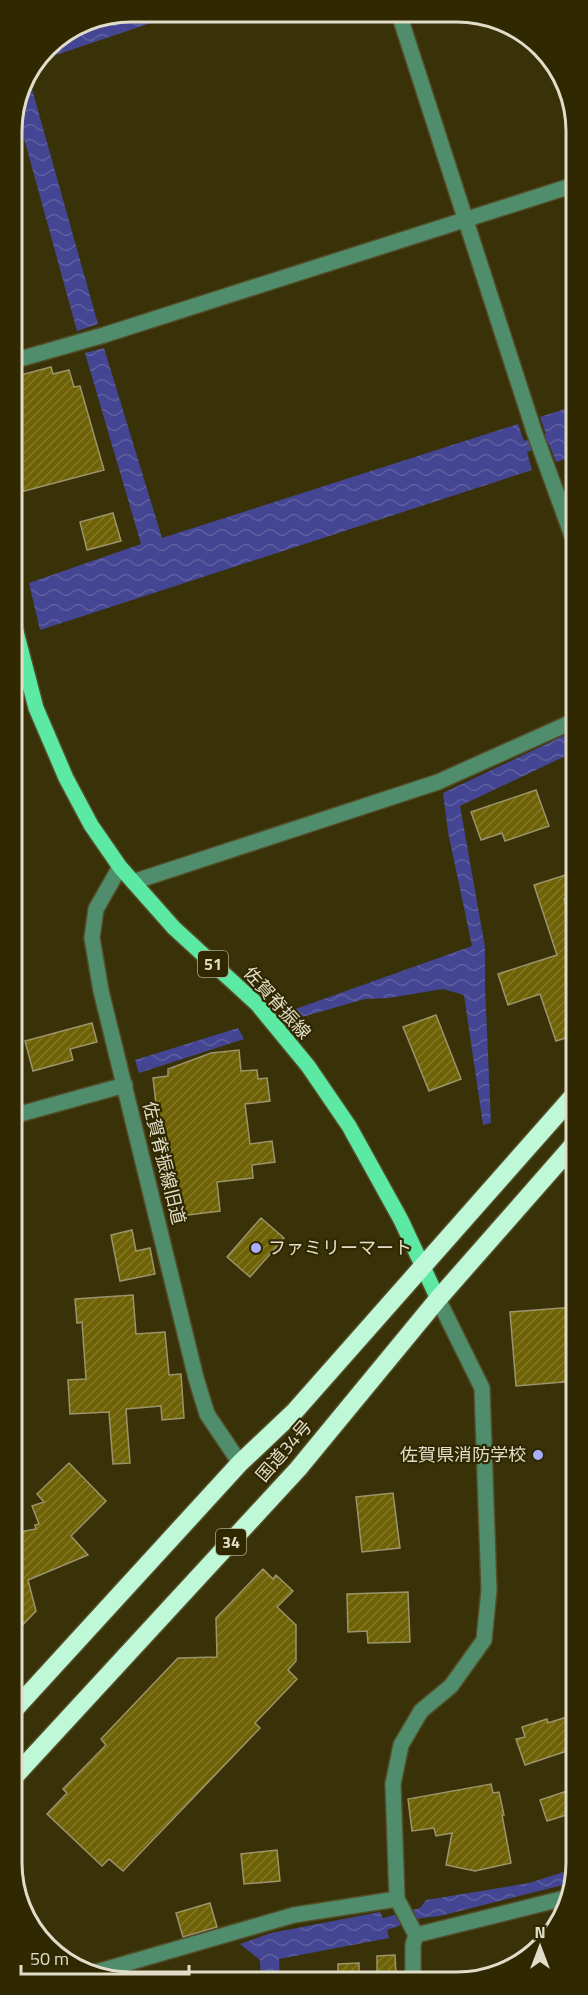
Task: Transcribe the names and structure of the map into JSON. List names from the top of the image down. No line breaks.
{"streets":{"highway":["国道34号","34"],"main road":["51","佐賀脊振線"],"street":["佐賀脊振線旧道"]},"crossings":[["佐賀脊振線","佐賀脊振線旧道"],["佐賀脊振線","国道34号"],["佐賀脊振線旧道","国道34号"]],"places":["ファミリーマート","佐賀県消防学校"],"scale_bar":"50 m","north":"top"}
